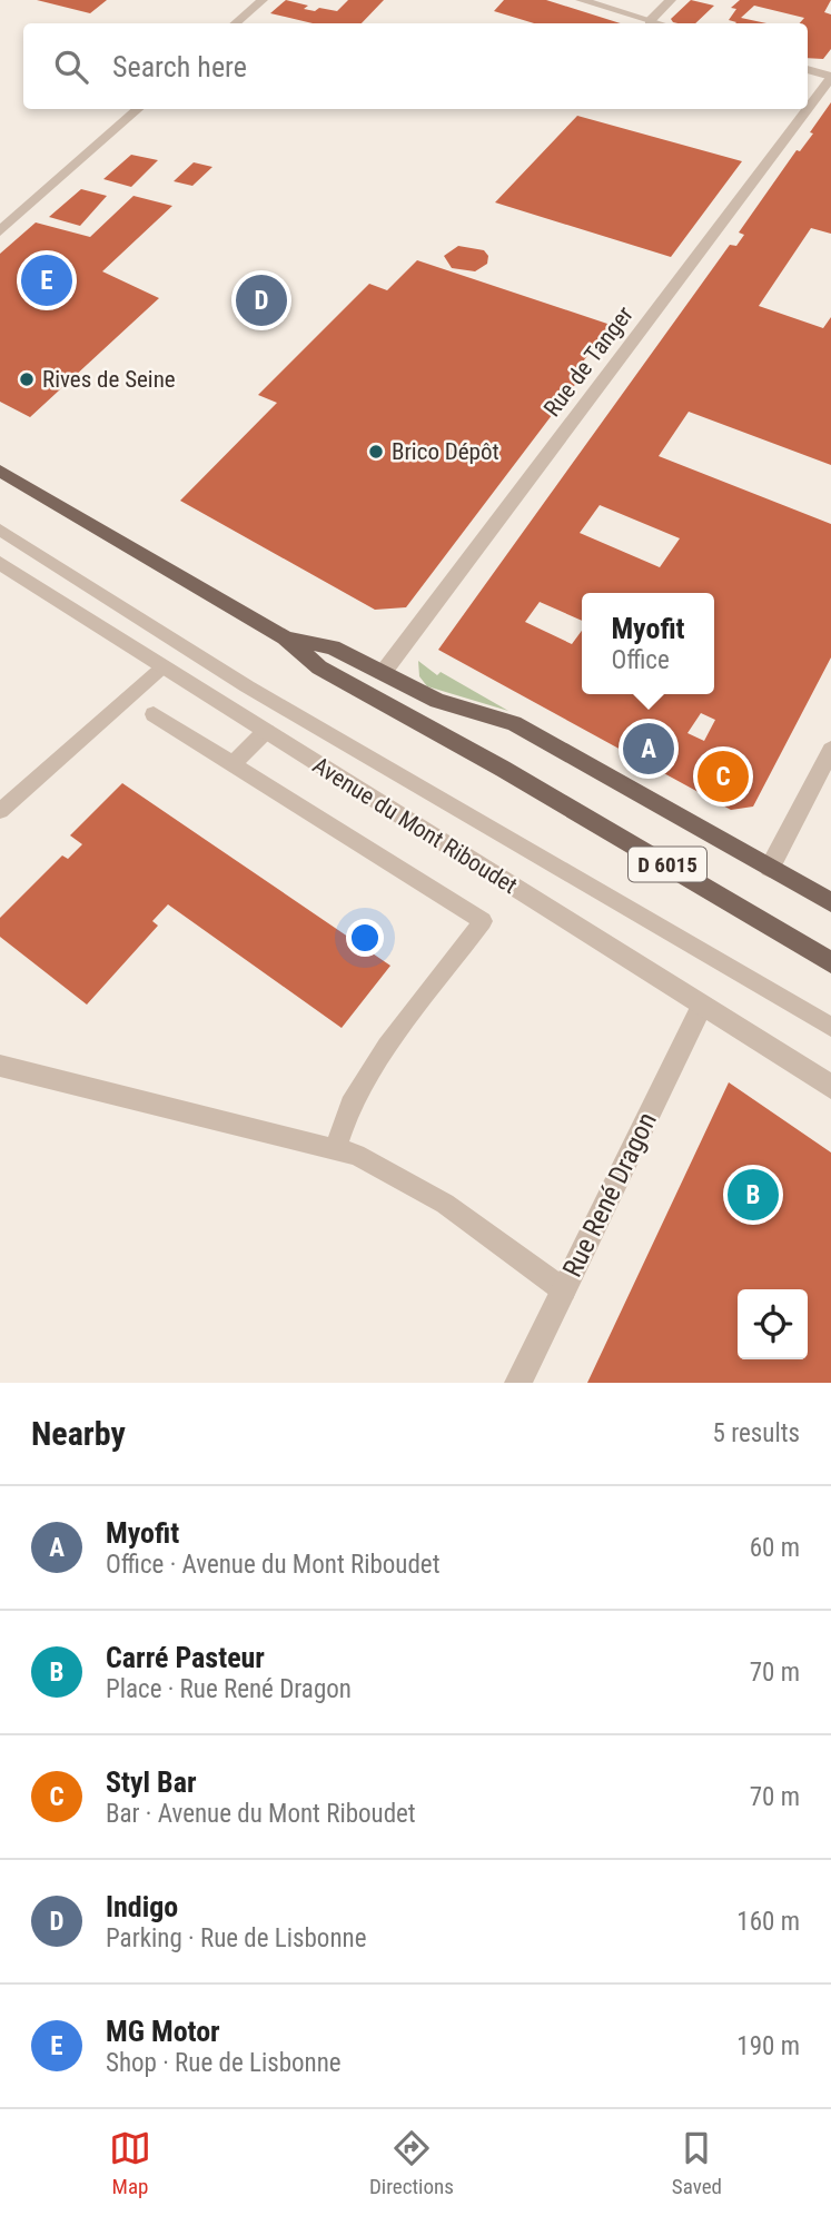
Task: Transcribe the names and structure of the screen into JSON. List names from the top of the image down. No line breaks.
{"streets":{"main road":["D 6015"],"street":["Rue de Tanger","Avenue du Mont Riboudet","Rue René Dragon"]},"crossings":[["Rue de Tanger","D 6015"],["Avenue du Mont Riboudet","Rue René Dragon"]],"places":["Rives de Seine","Brico Dépôt"],"page":{"search":"Search here","pins":["E","D","A","C","B"],"popup":["Myofit","Office"],"heading":["Nearby","5 results"],"list":[{"mark":"A","name":"Myofit","note":"Office · Avenue du Mont Riboudet","value":"60 m"},{"mark":"B","name":"Carré Pasteur","note":"Place · Rue René Dragon","value":"70 m"},{"mark":"C","name":"Styl Bar","note":"Bar · Avenue du Mont Riboudet","value":"70 m"},{"mark":"D","name":"Indigo","note":"Parking · Rue de Lisbonne","value":"160 m"},{"mark":"E","name":"MG Motor","note":"Shop · Rue de Lisbonne","value":"190 m"}],"nav":["Map","Directions","Saved"]}}
